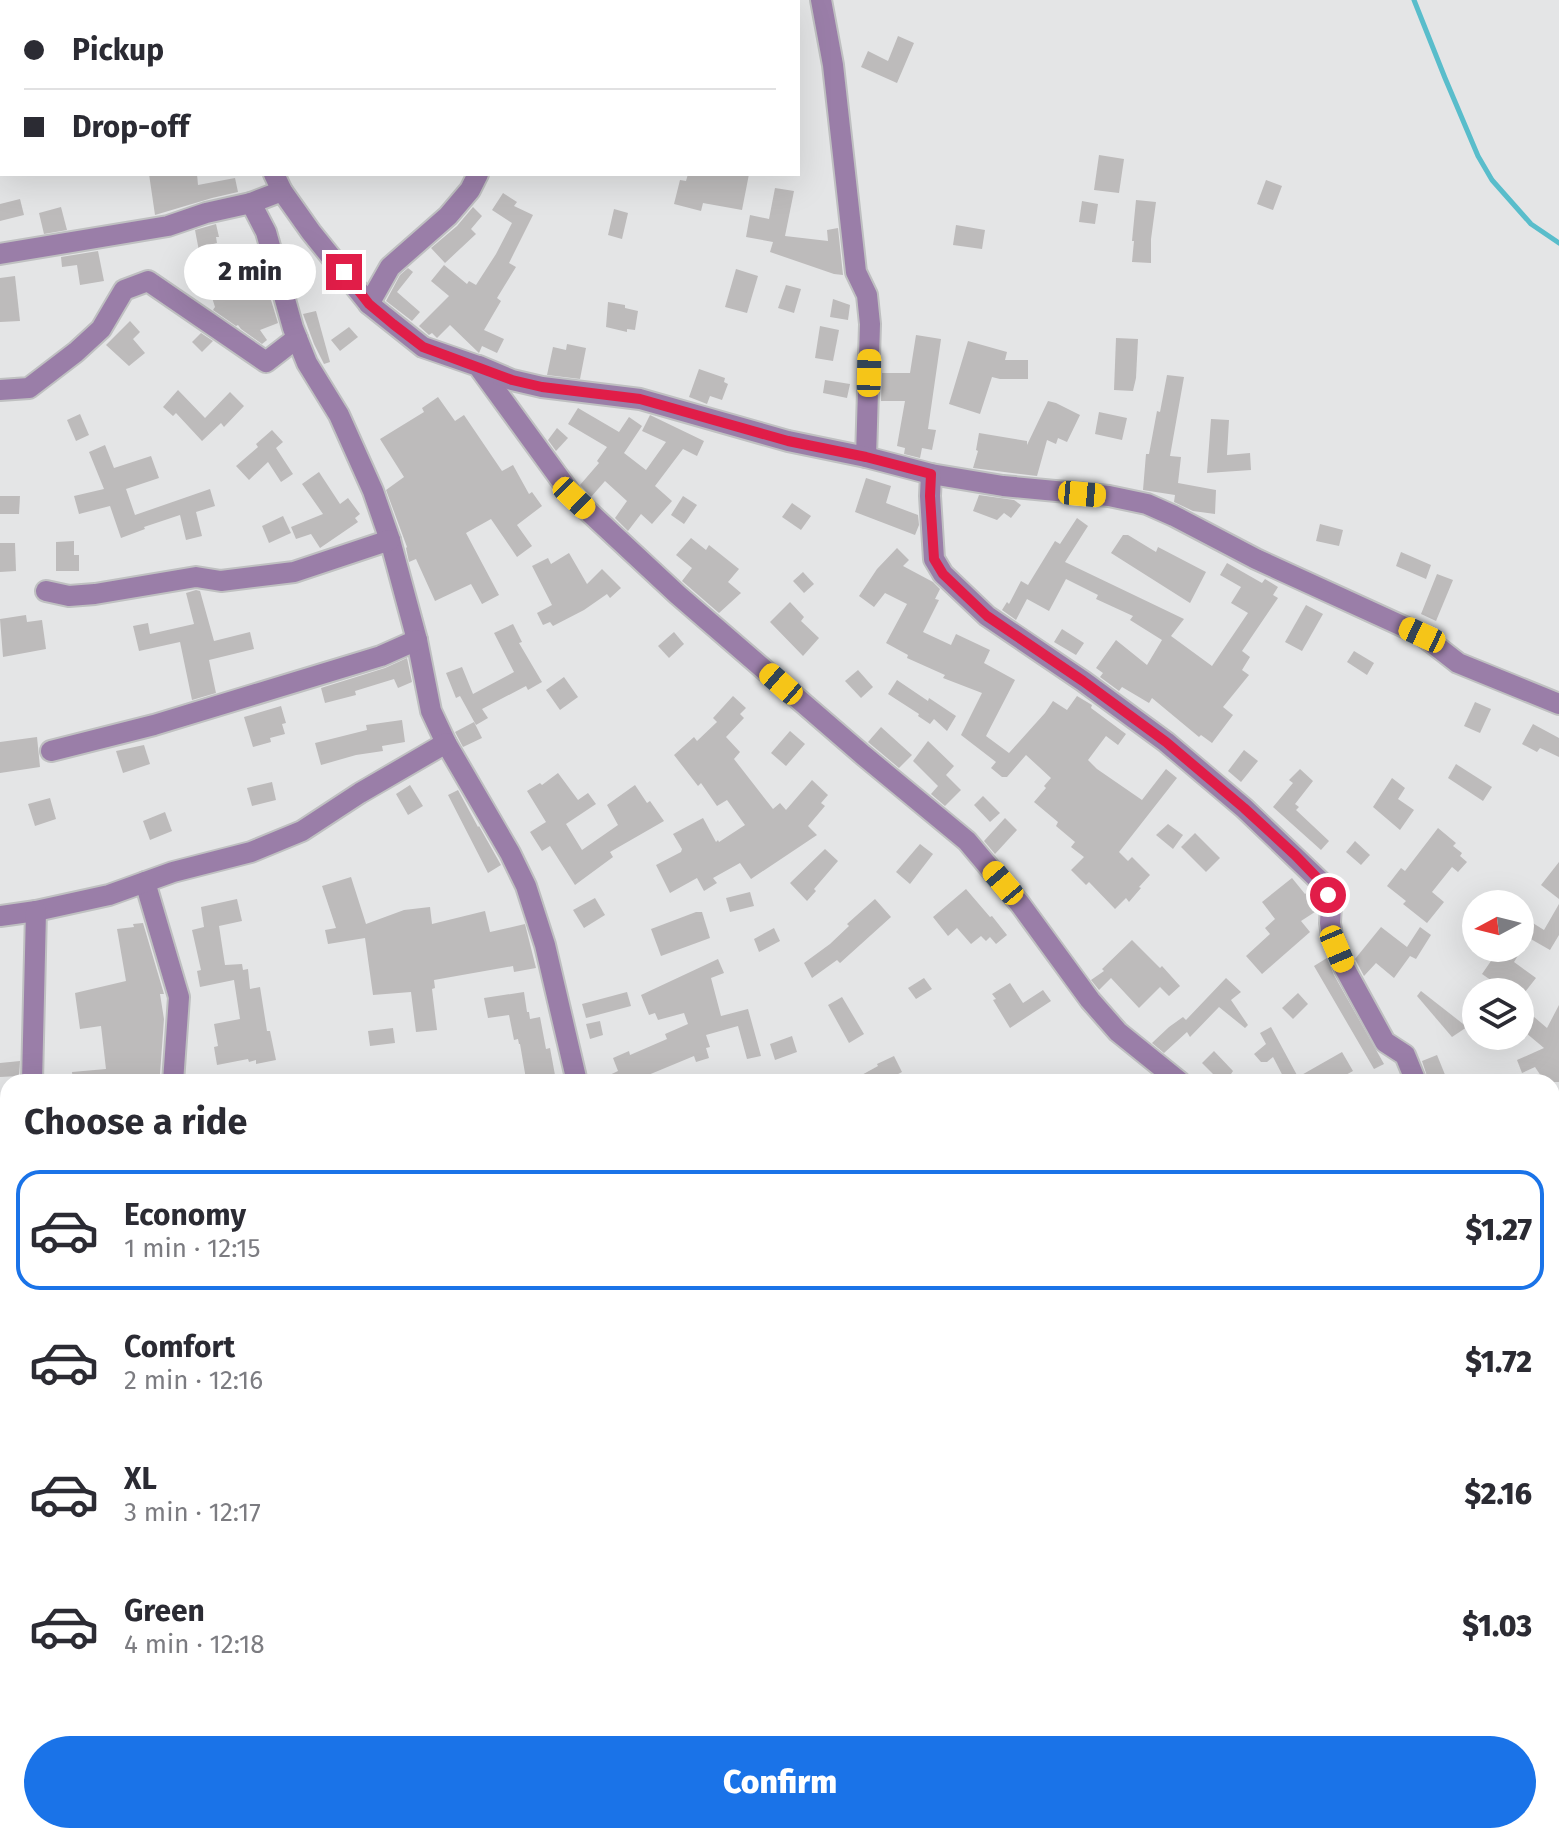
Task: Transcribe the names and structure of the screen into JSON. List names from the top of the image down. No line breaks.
{"north":"left","page":{"banner":["Pickup","Drop-off"],"bubble":"2 min","heading":"Choose a ride","list":[{"name":"Economy","note":"1 min · 12:15","value":"$1.27"},{"name":"Comfort","note":"2 min · 12:16","value":"$1.72"},{"name":"XL","note":"3 min · 12:17","value":"$2.16"},{"name":"Green","note":"4 min · 12:18","value":"$1.03"}],"buttons":"Confirm"}}
